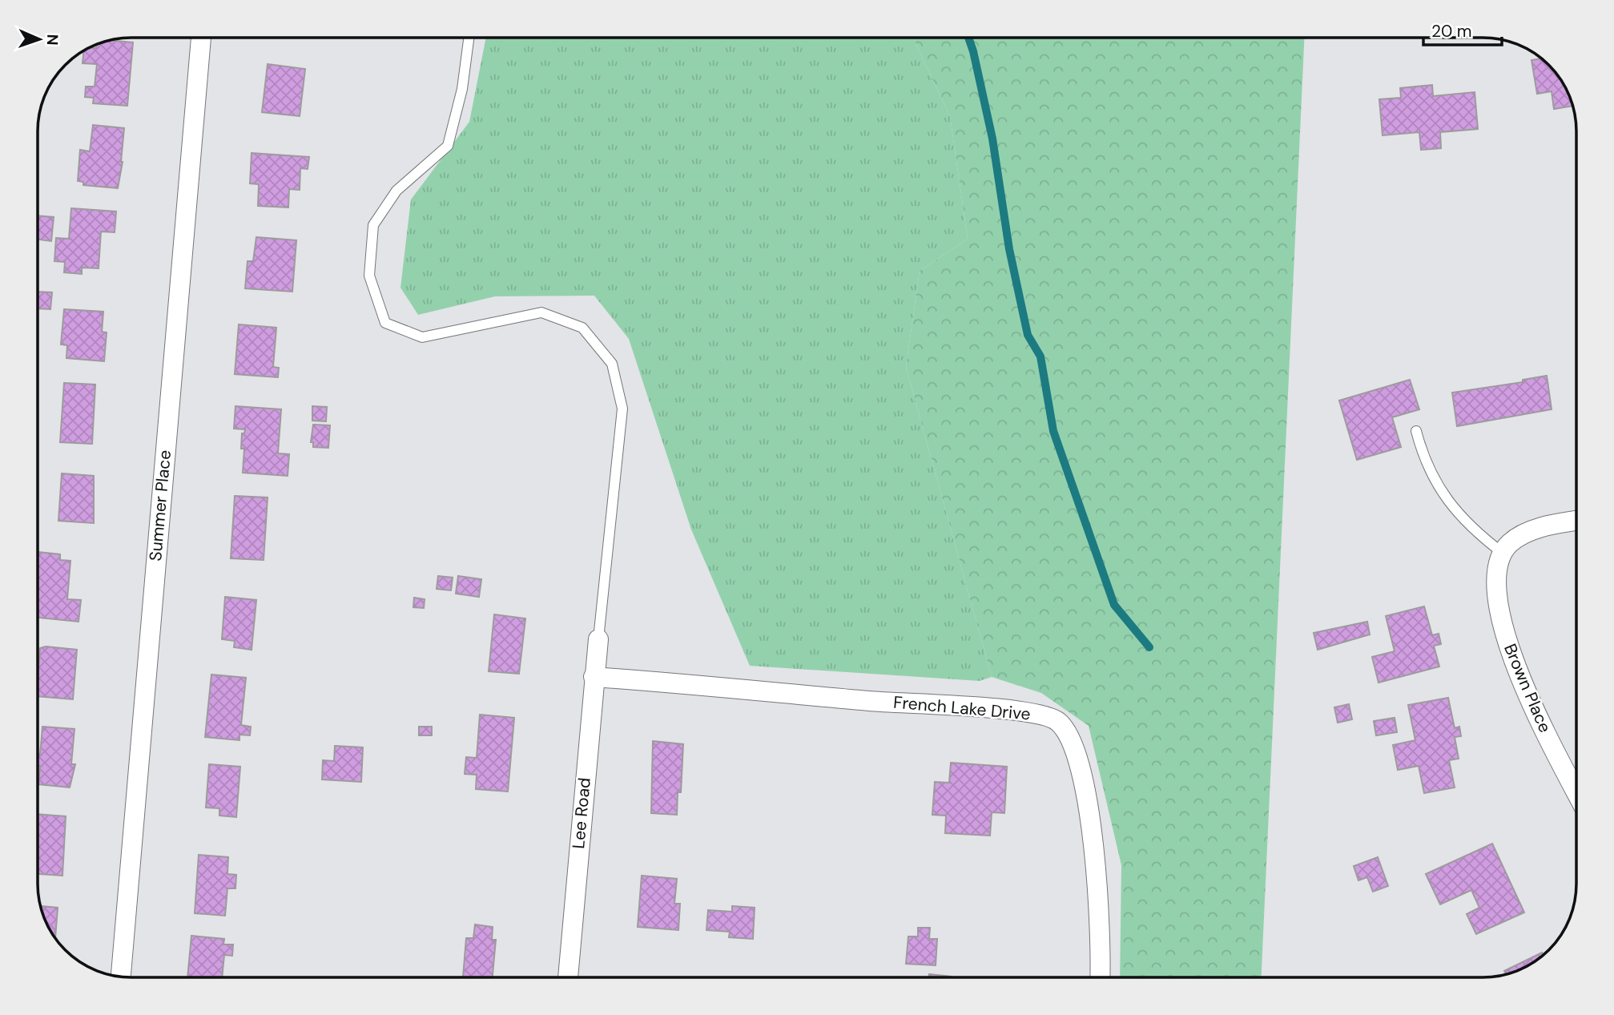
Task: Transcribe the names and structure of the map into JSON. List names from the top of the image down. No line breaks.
{"streets":{"street":["Summer Place","Brown Place","French Lake Drive","Lee Road"]},"crossings":[["French Lake Drive","Lee Road"]],"scale_bar":"20 m","north":"right"}
